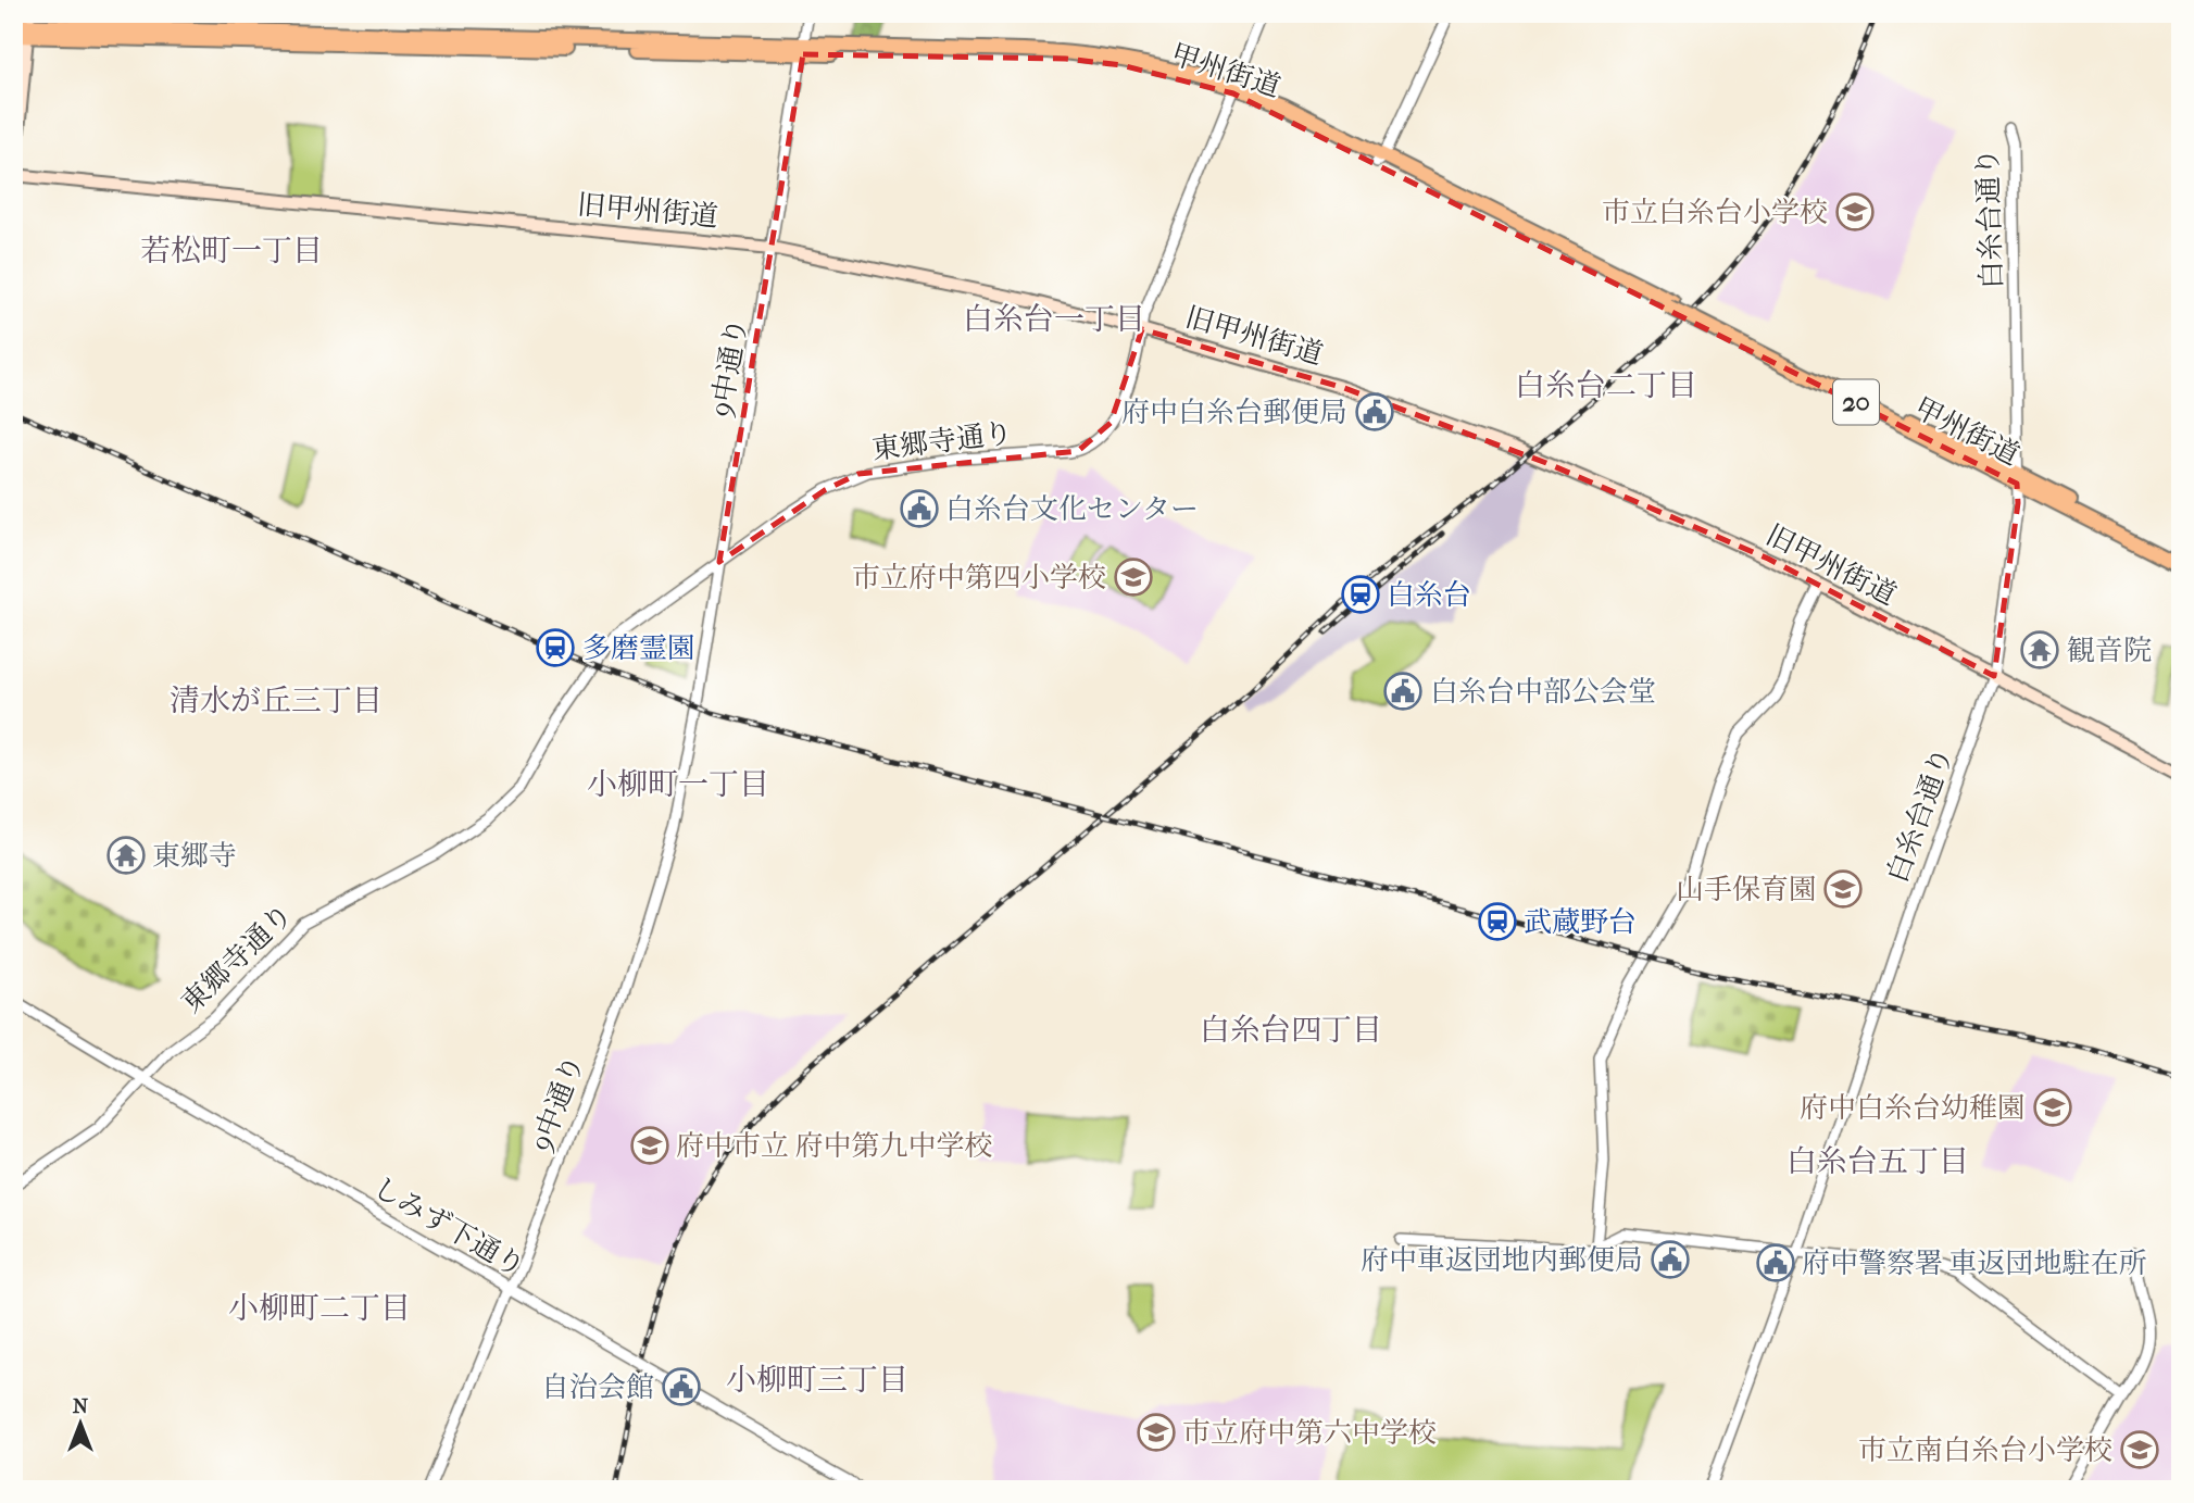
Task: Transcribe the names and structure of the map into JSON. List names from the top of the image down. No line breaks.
{"streets":{"highway":["甲州街道","20"],"main road":["旧甲州街道"],"street":["白糸台通り","9中通り","東郷寺通り","しみず下通り"]},"crossings":[["甲州街道","白糸台通り"],["甲州街道","9中通り"],["甲州街道","東郷寺通り"],["旧甲州街道","白糸台通り"],["旧甲州街道","9中通り"],["旧甲州街道","東郷寺通り"],["9中通り","東郷寺通り"],["9中通り","しみず下通り"],["東郷寺通り","しみず下通り"]],"districts":["若松町一丁目","白糸台一丁目","白糸台二丁目","清水が丘三丁目","小柳町一丁目","白糸台四丁目","白糸台五丁目","小柳町二丁目","小柳町三丁目"],"places":{"school or university":["市立白糸台小学校","市立府中第四小学校","山手保育園","府中白糸台幼稚園","府中市立 府中第九中学校","市立府中第六中学校","市立南白糸台小学校"],"public building":["府中白糸台郵便局","白糸台文化センター","白糸台中部公会堂","府中車返団地内郵便局","府中警察署 車返団地駐在所","自治会館"],"station":["白糸台","多磨霊園","武蔵野台"],"temple":["観音院","東郷寺"]},"north":"top"}
